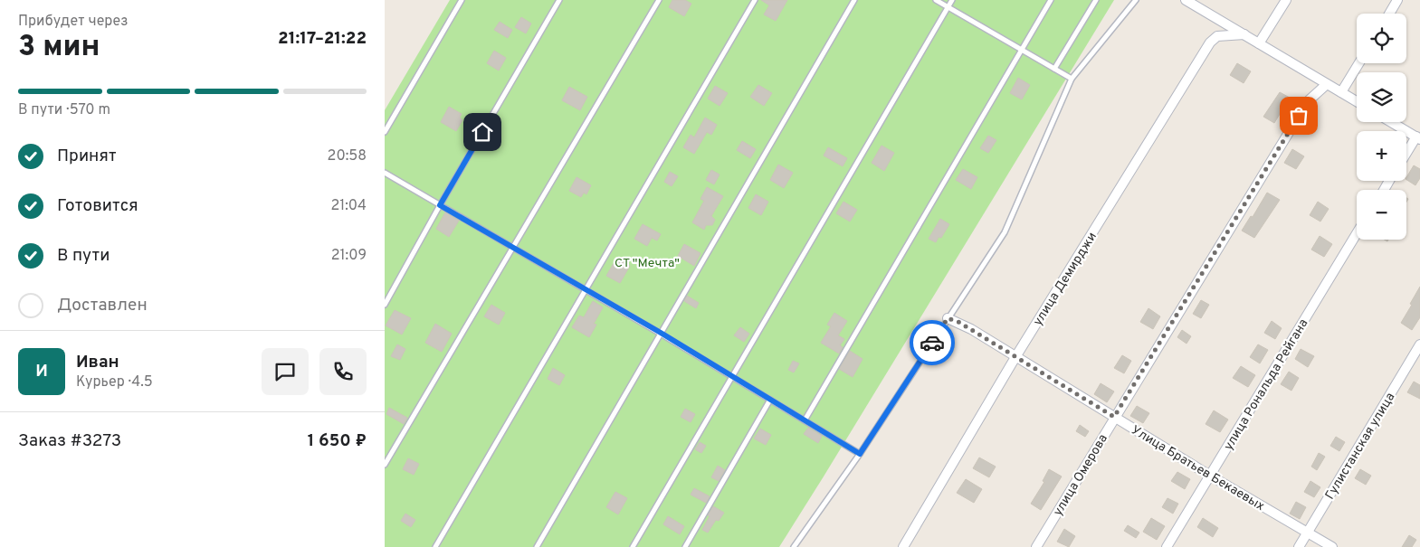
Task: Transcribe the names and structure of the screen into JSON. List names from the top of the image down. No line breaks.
{"streets":{"street":["улица Демирджи","улица Рональда Рейгана","Гулистанская улица","Улица Братьев Бекаевых","улица Омерова"]},"crossings":[["улица Демирджи","Улица Братьев Бекаевых"],["улица Рональда Рейгана","Улица Братьев Бекаевых"],["Гулистанская улица","Улица Братьев Бекаевых"],["Улица Братьев Бекаевых","улица Омерова"]],"parks":["СТ \"Мечта\""],"page":{"heading":["3 мин","Прибудет через","21:17–21:22"],"panel":["Иван","Курьер · 4.5","Заказ #3273","1 650 ₽"],"map_buttons":["+","−"],"bar":"В пути · 570 m","list":[["Принят","20:58"],["Готовится","21:04"],["В пути","21:09"],"Доставлен"],"round":"И"}}
